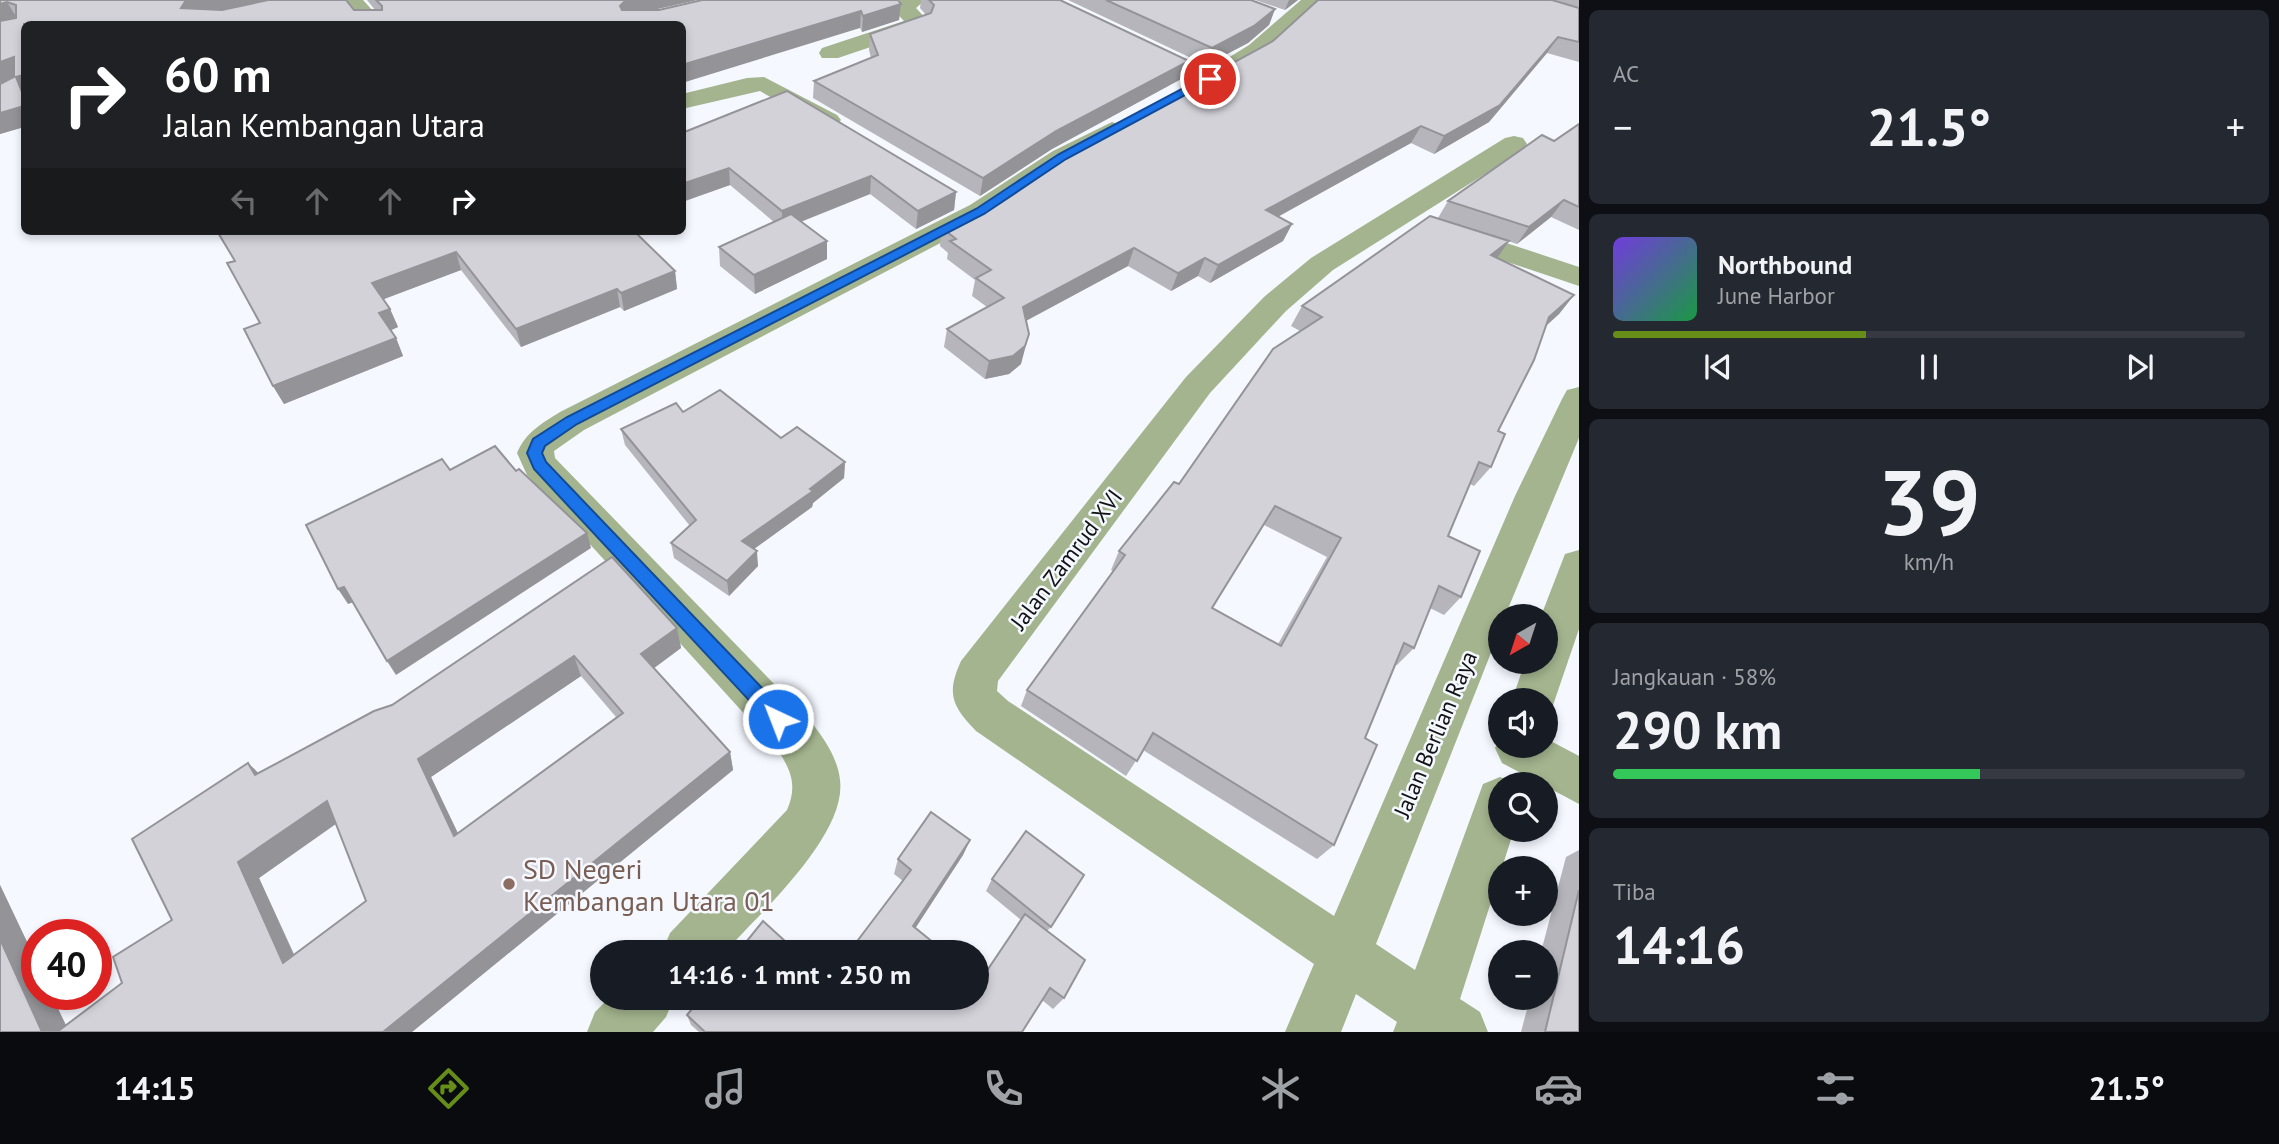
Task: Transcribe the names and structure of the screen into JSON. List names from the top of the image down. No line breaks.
{"streets":{"street":["Jalan Zamrud XVI","Jalan Berlian Raya"]},"crossings":[["Jalan Zamrud XVI","Jalan Berlian Raya"]],"places":["SD Negeri Kembangan Utara 01"],"north":"bottom left","page":{"tile":["AC",["39","km/h"],["Jangkauan · 58%","290 km"],["Tiba","14:16"]],"turn":["60 m","Jalan Kembangan Utara"],"heat":["−","21.5°","+"],"song":["Northbound","June Harbor"],"map_buttons":["+","−"],"limit":"40","trip":"14:16 · 1 mnt · 250 m","tabs":["14:15","21.5°"]}}
